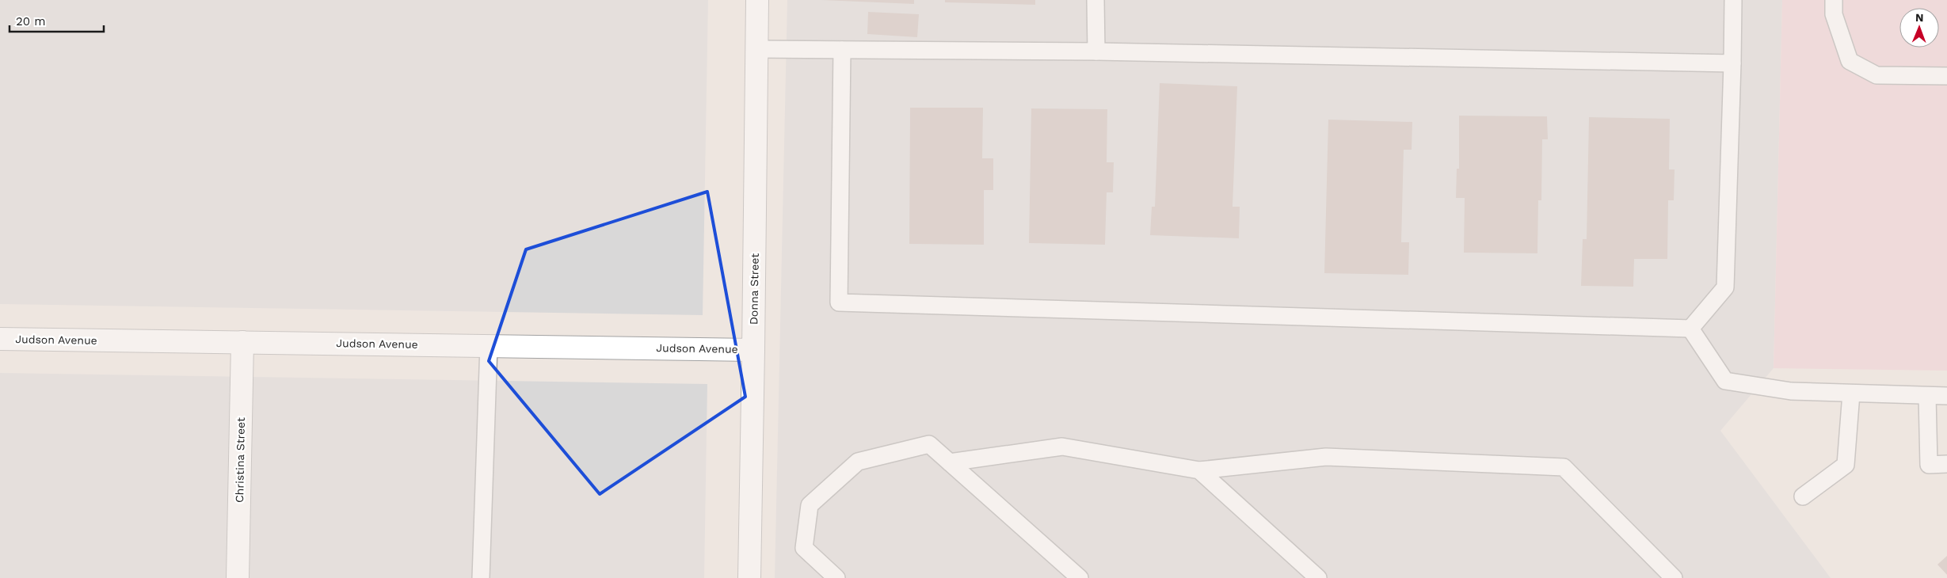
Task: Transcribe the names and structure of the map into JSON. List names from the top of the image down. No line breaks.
{"streets":{"street":["Donna Street","Judson Avenue","Christina Street"]},"crossings":[["Donna Street","Judson Avenue"],["Judson Avenue","Christina Street"]],"scale_bar":"20 m","north":"top"}
